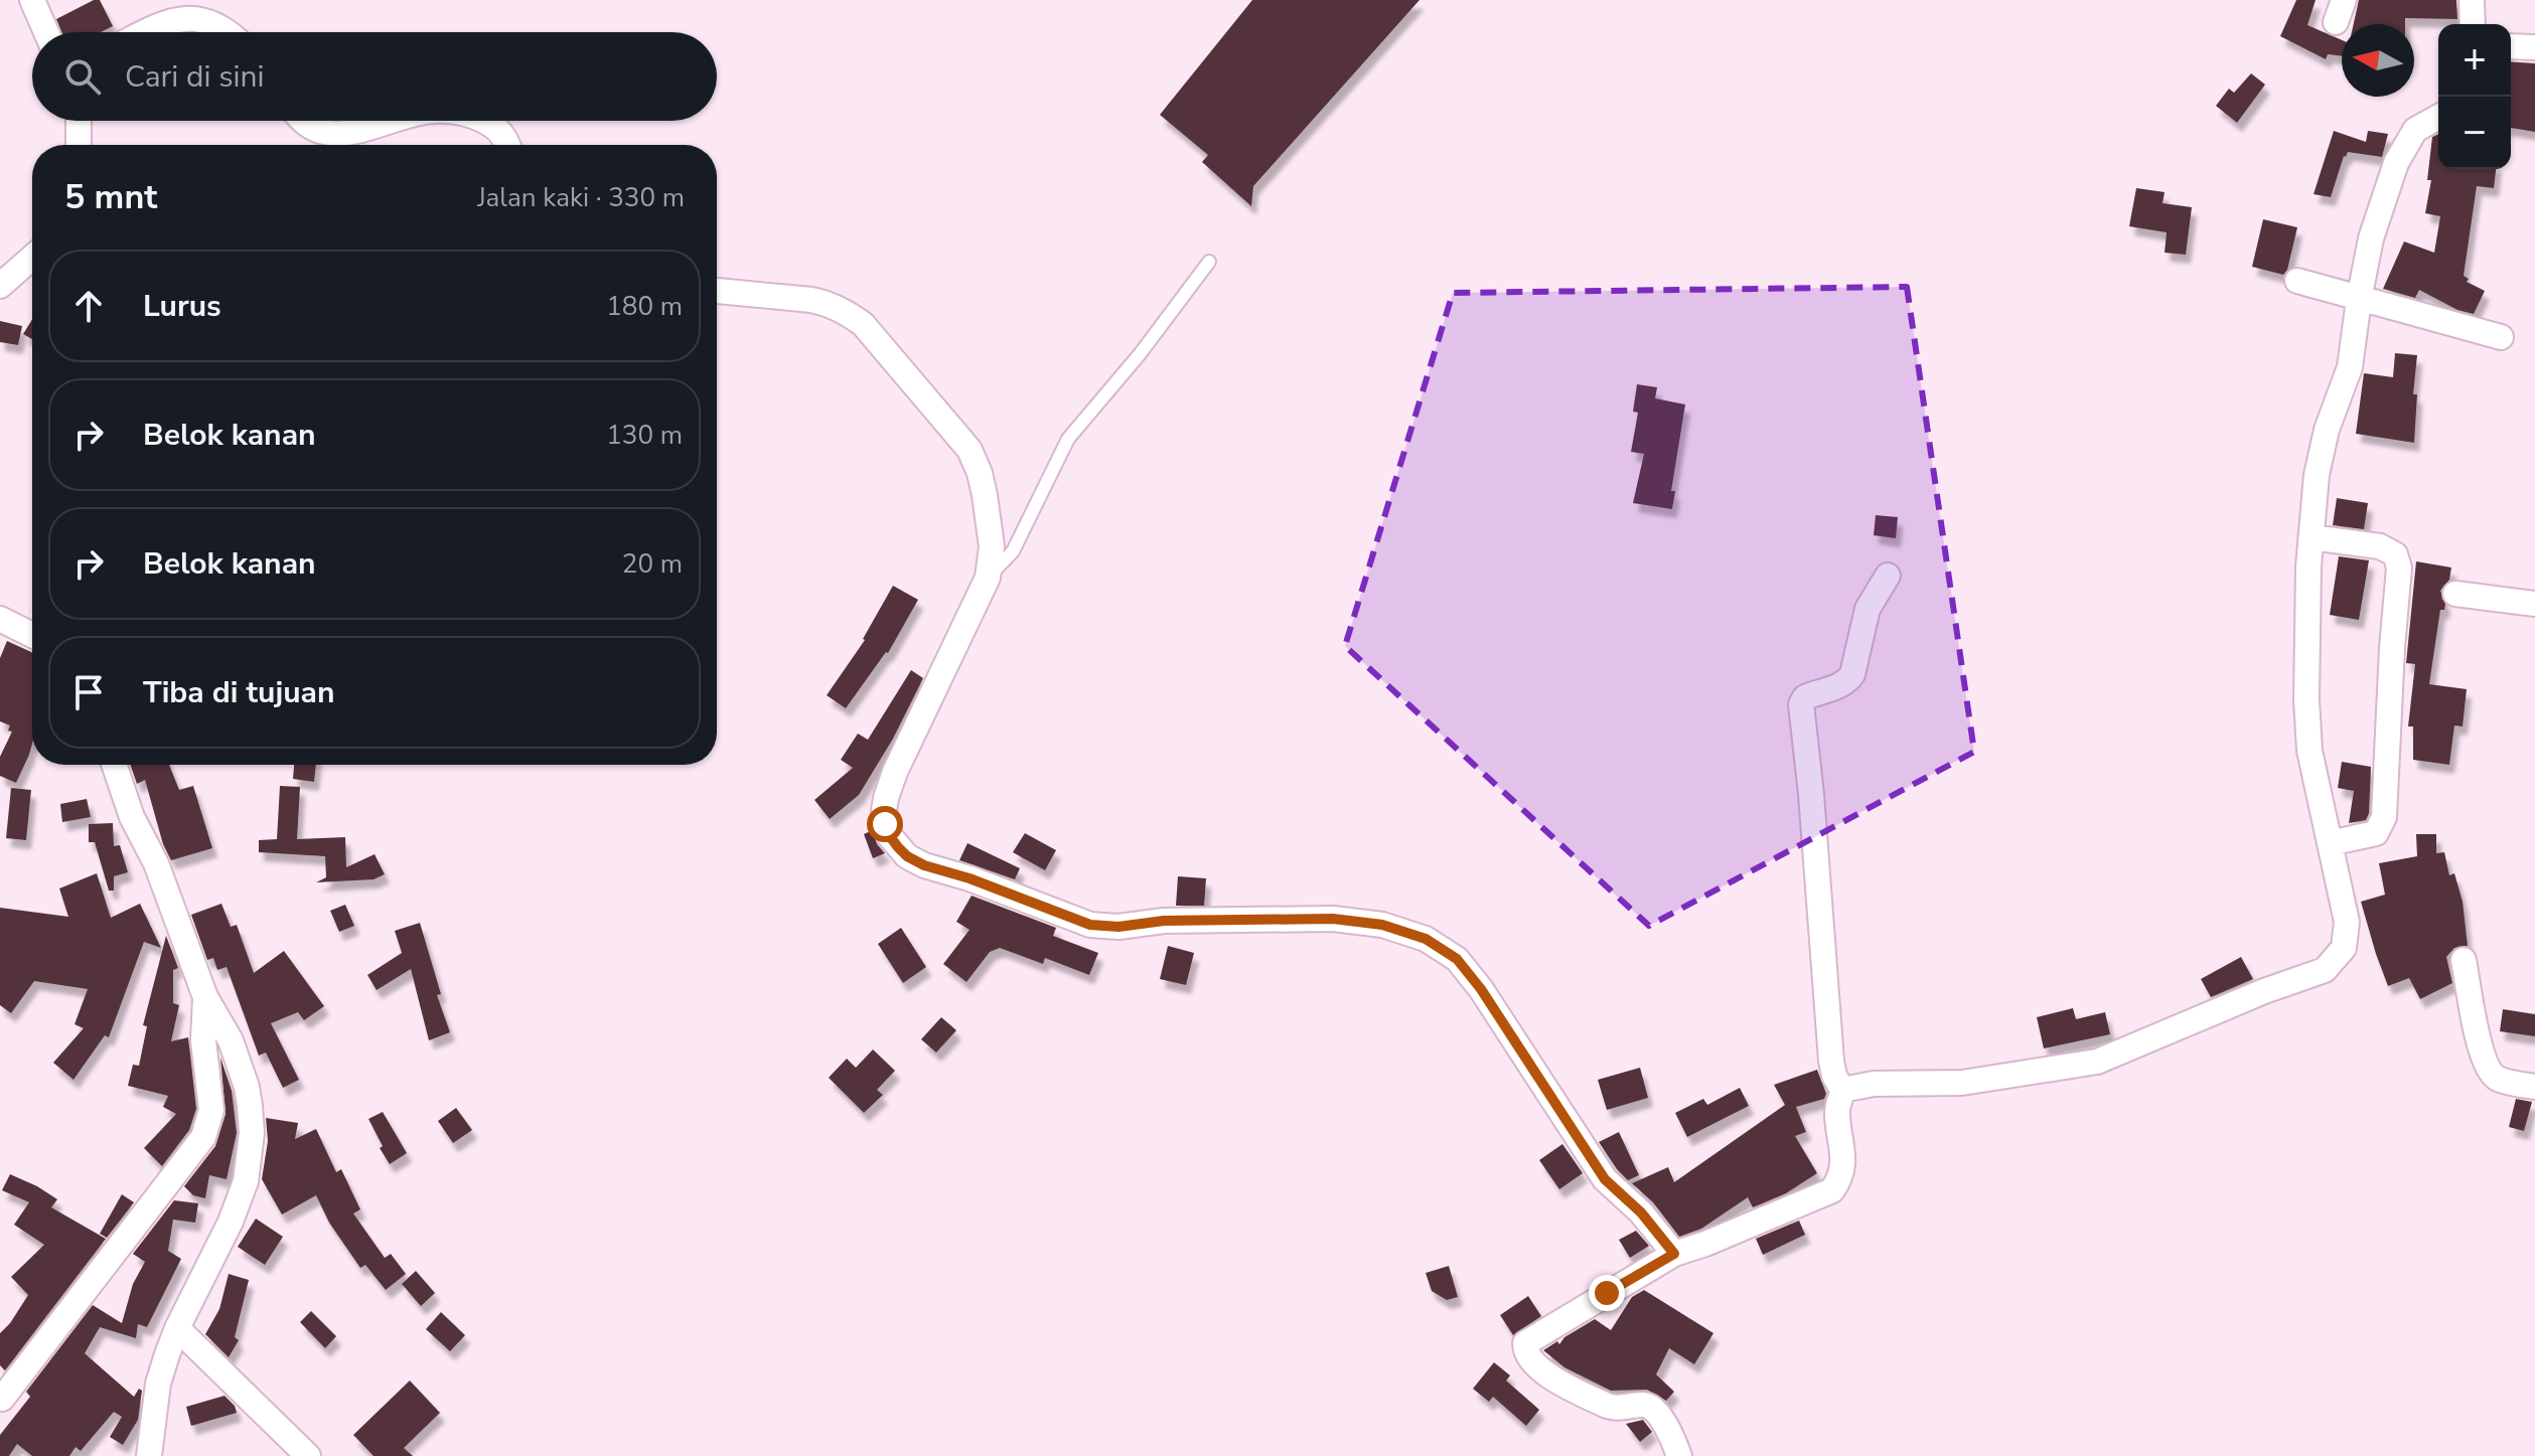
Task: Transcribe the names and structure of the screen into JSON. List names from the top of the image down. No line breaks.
{"north":"left","page":{"map_buttons":["+","−"],"search":"Cari di sini","heading":["5 mnt","Jalan kaki · 330 m"],"list":[["Lurus","180 m"],["Belok kanan","130 m"],["Belok kanan","20 m"],"Tiba di tujuan"]}}
